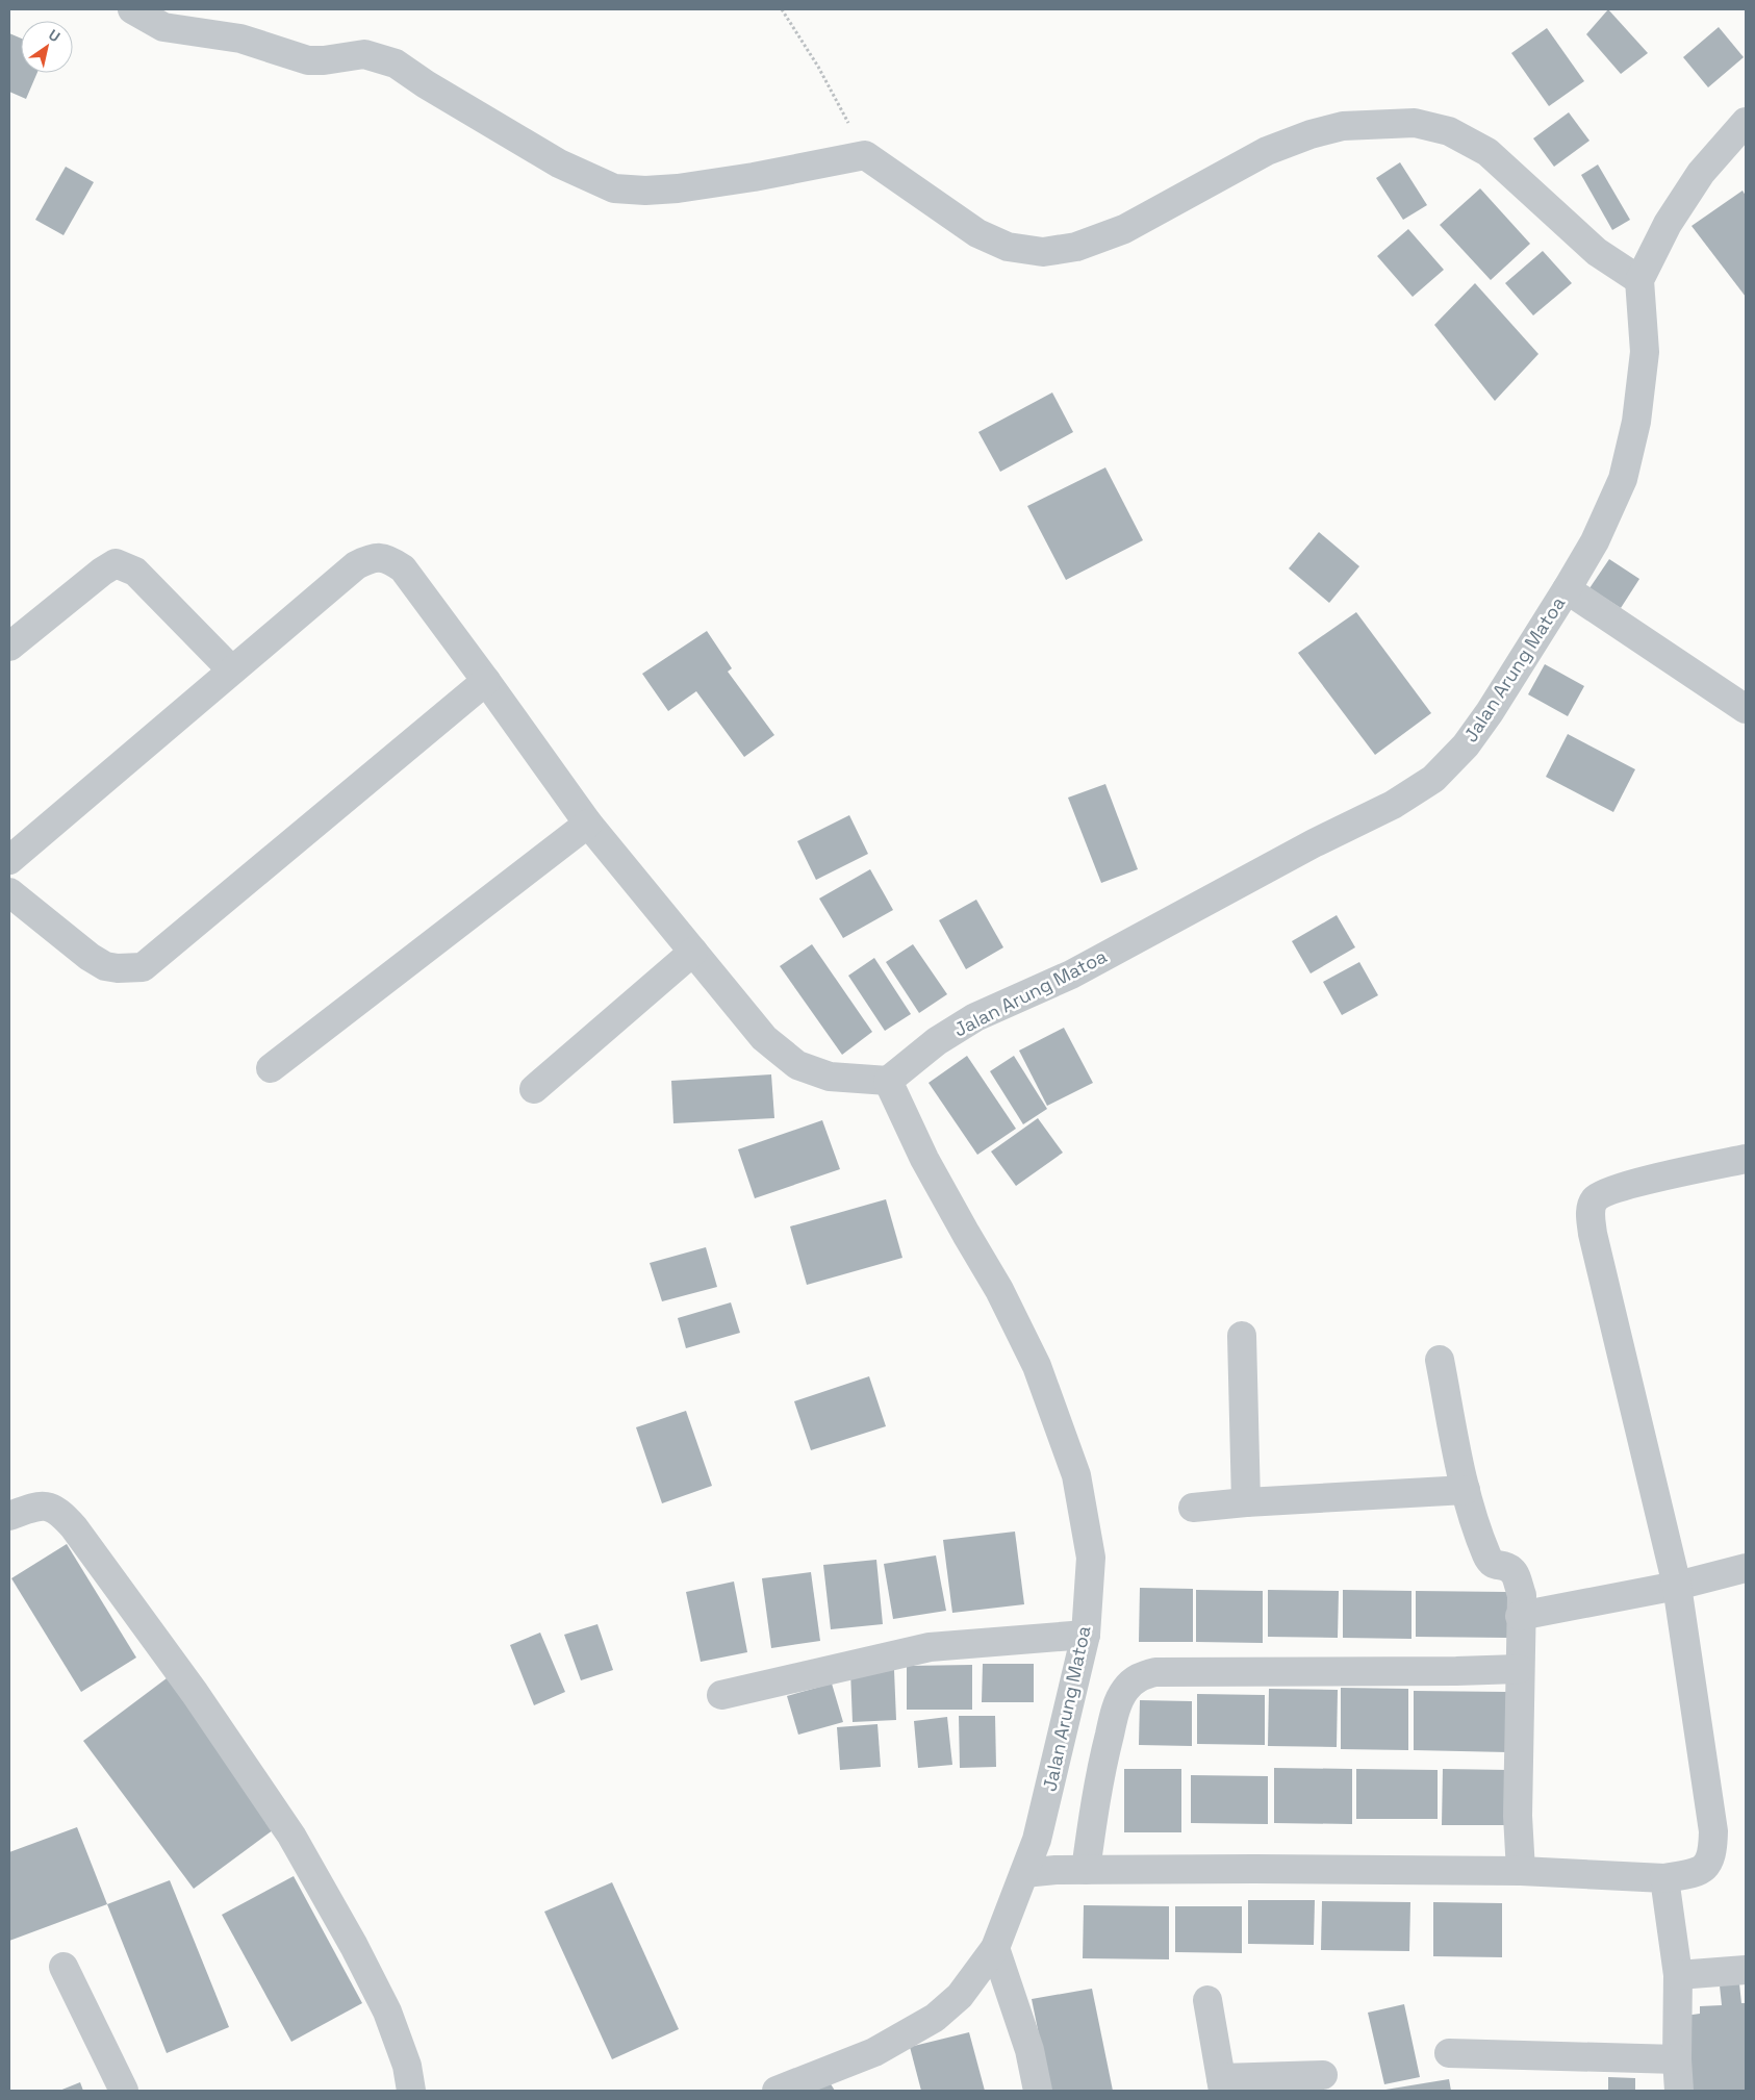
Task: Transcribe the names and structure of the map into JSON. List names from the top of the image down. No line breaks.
{"streets":{"street":["Jalan Arung Matoa"]},"north":"top right"}
